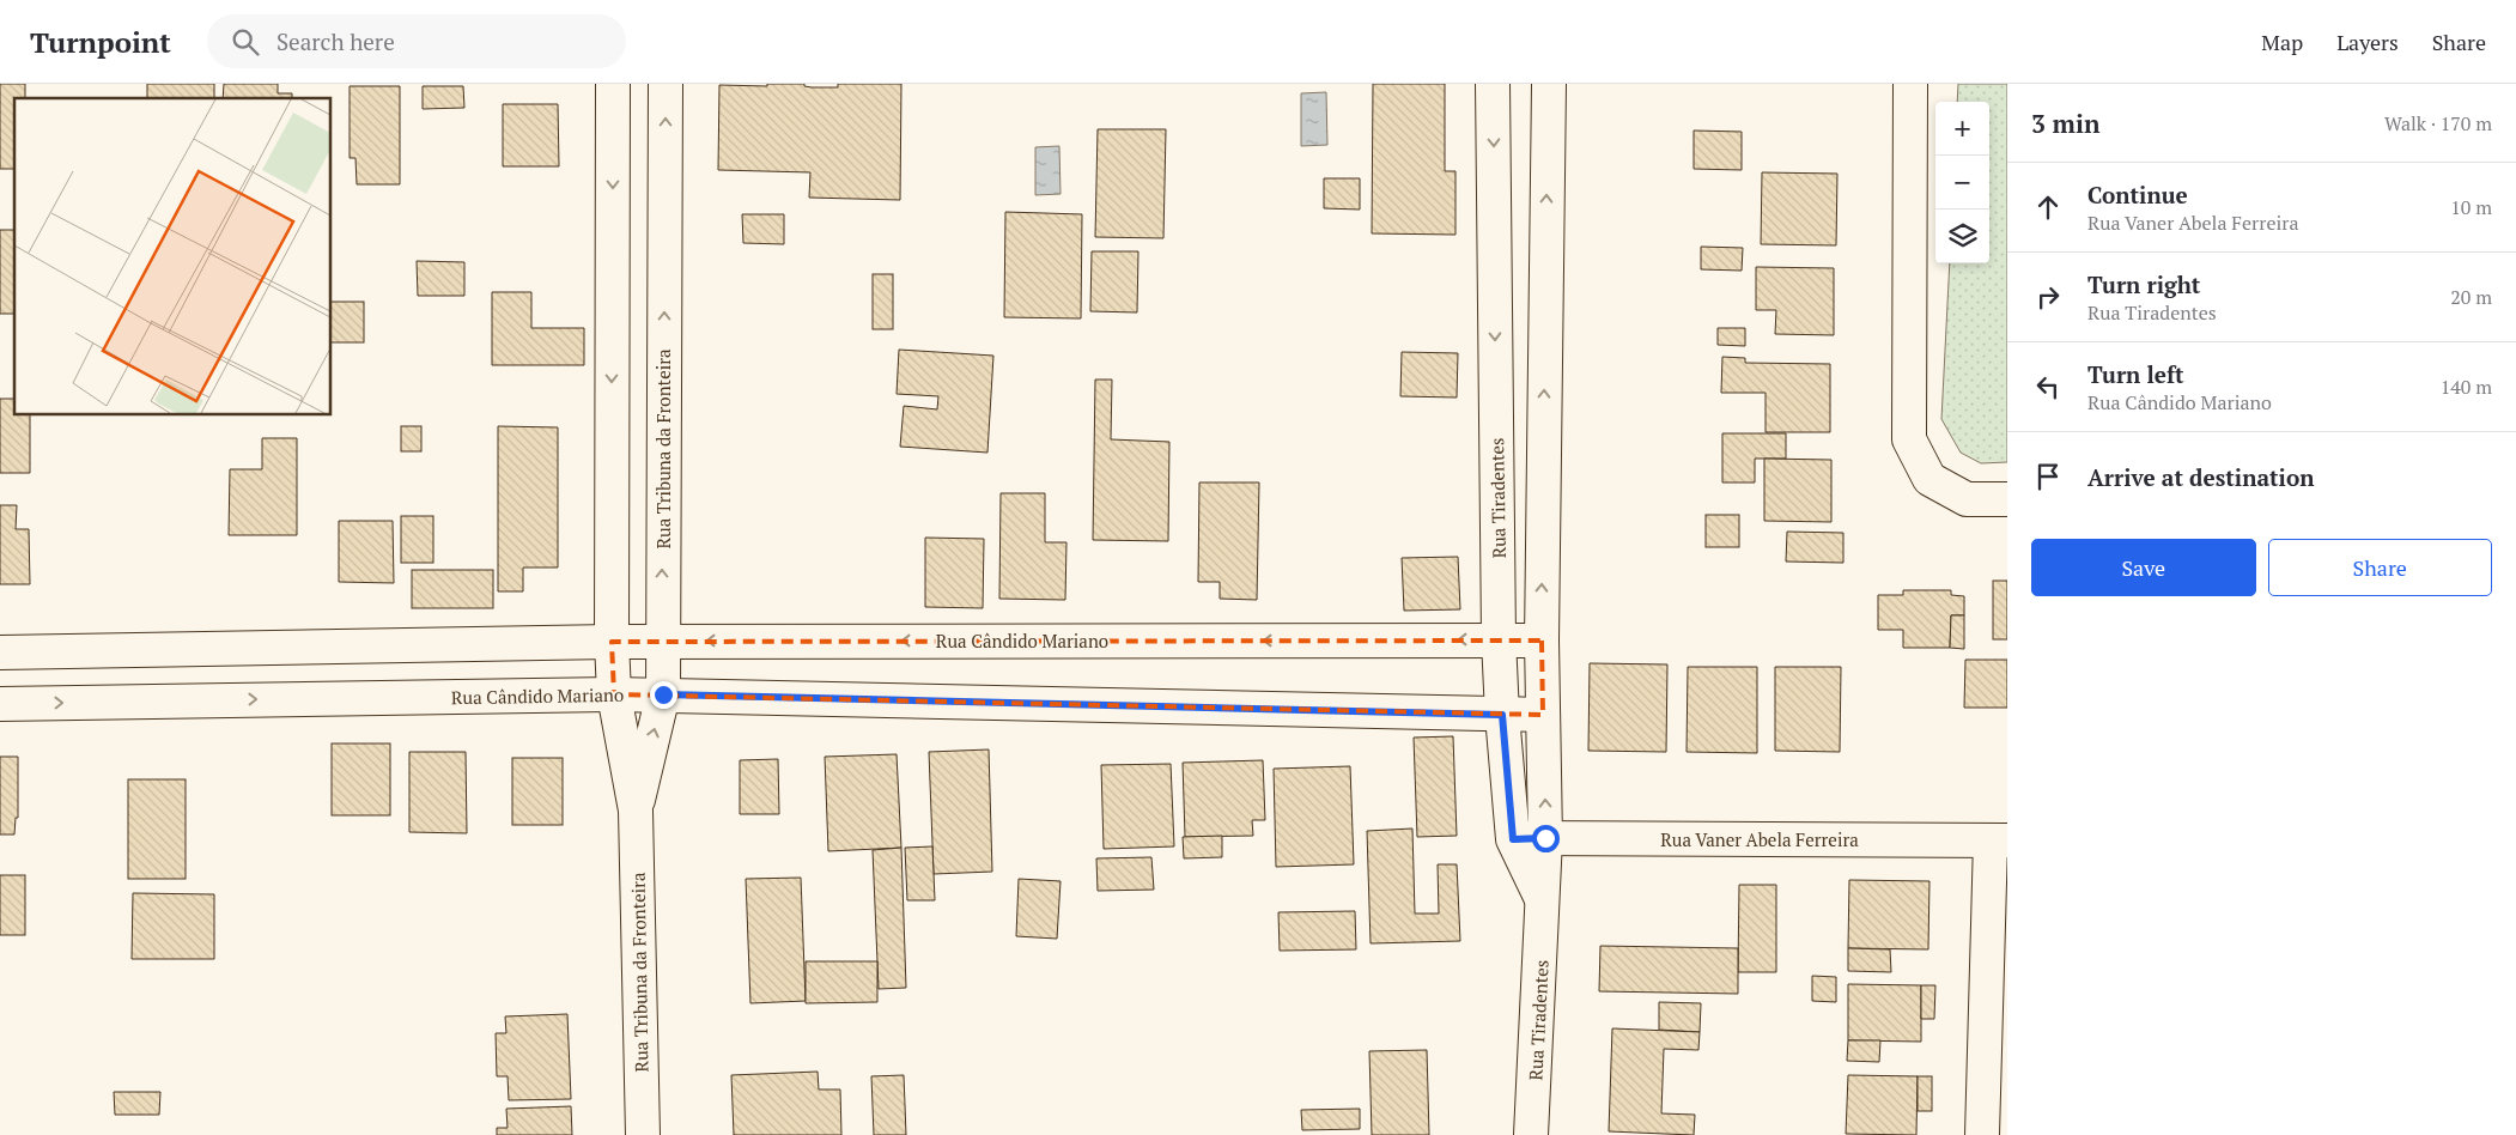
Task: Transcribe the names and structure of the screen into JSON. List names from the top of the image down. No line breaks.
{"streets":{"street":["Rua Tribuna da Fronteira","Rua Tiradentes","Rua Cândido Mariano","Rua Vaner Abela Ferreira"]},"crossings":[["Rua Tribuna da Fronteira","Rua Cândido Mariano"],["Rua Tiradentes","Rua Cândido Mariano"],["Rua Tiradentes","Rua Vaner Abela Ferreira"]],"page":{"header":"Turnpoint","search":"Search here","nav":["Map","Layers","Share"],"heading":["3 min","Walk · 170 m"],"map_buttons":["+","−"],"list":[["Continue","Rua Vaner Abela Ferreira","10 m"],["Turn right","Rua Tiradentes","20 m"],["Turn left","Rua Cândido Mariano","140 m"],"Arrive at destination"],"buttons":["Save","Share"]}}
